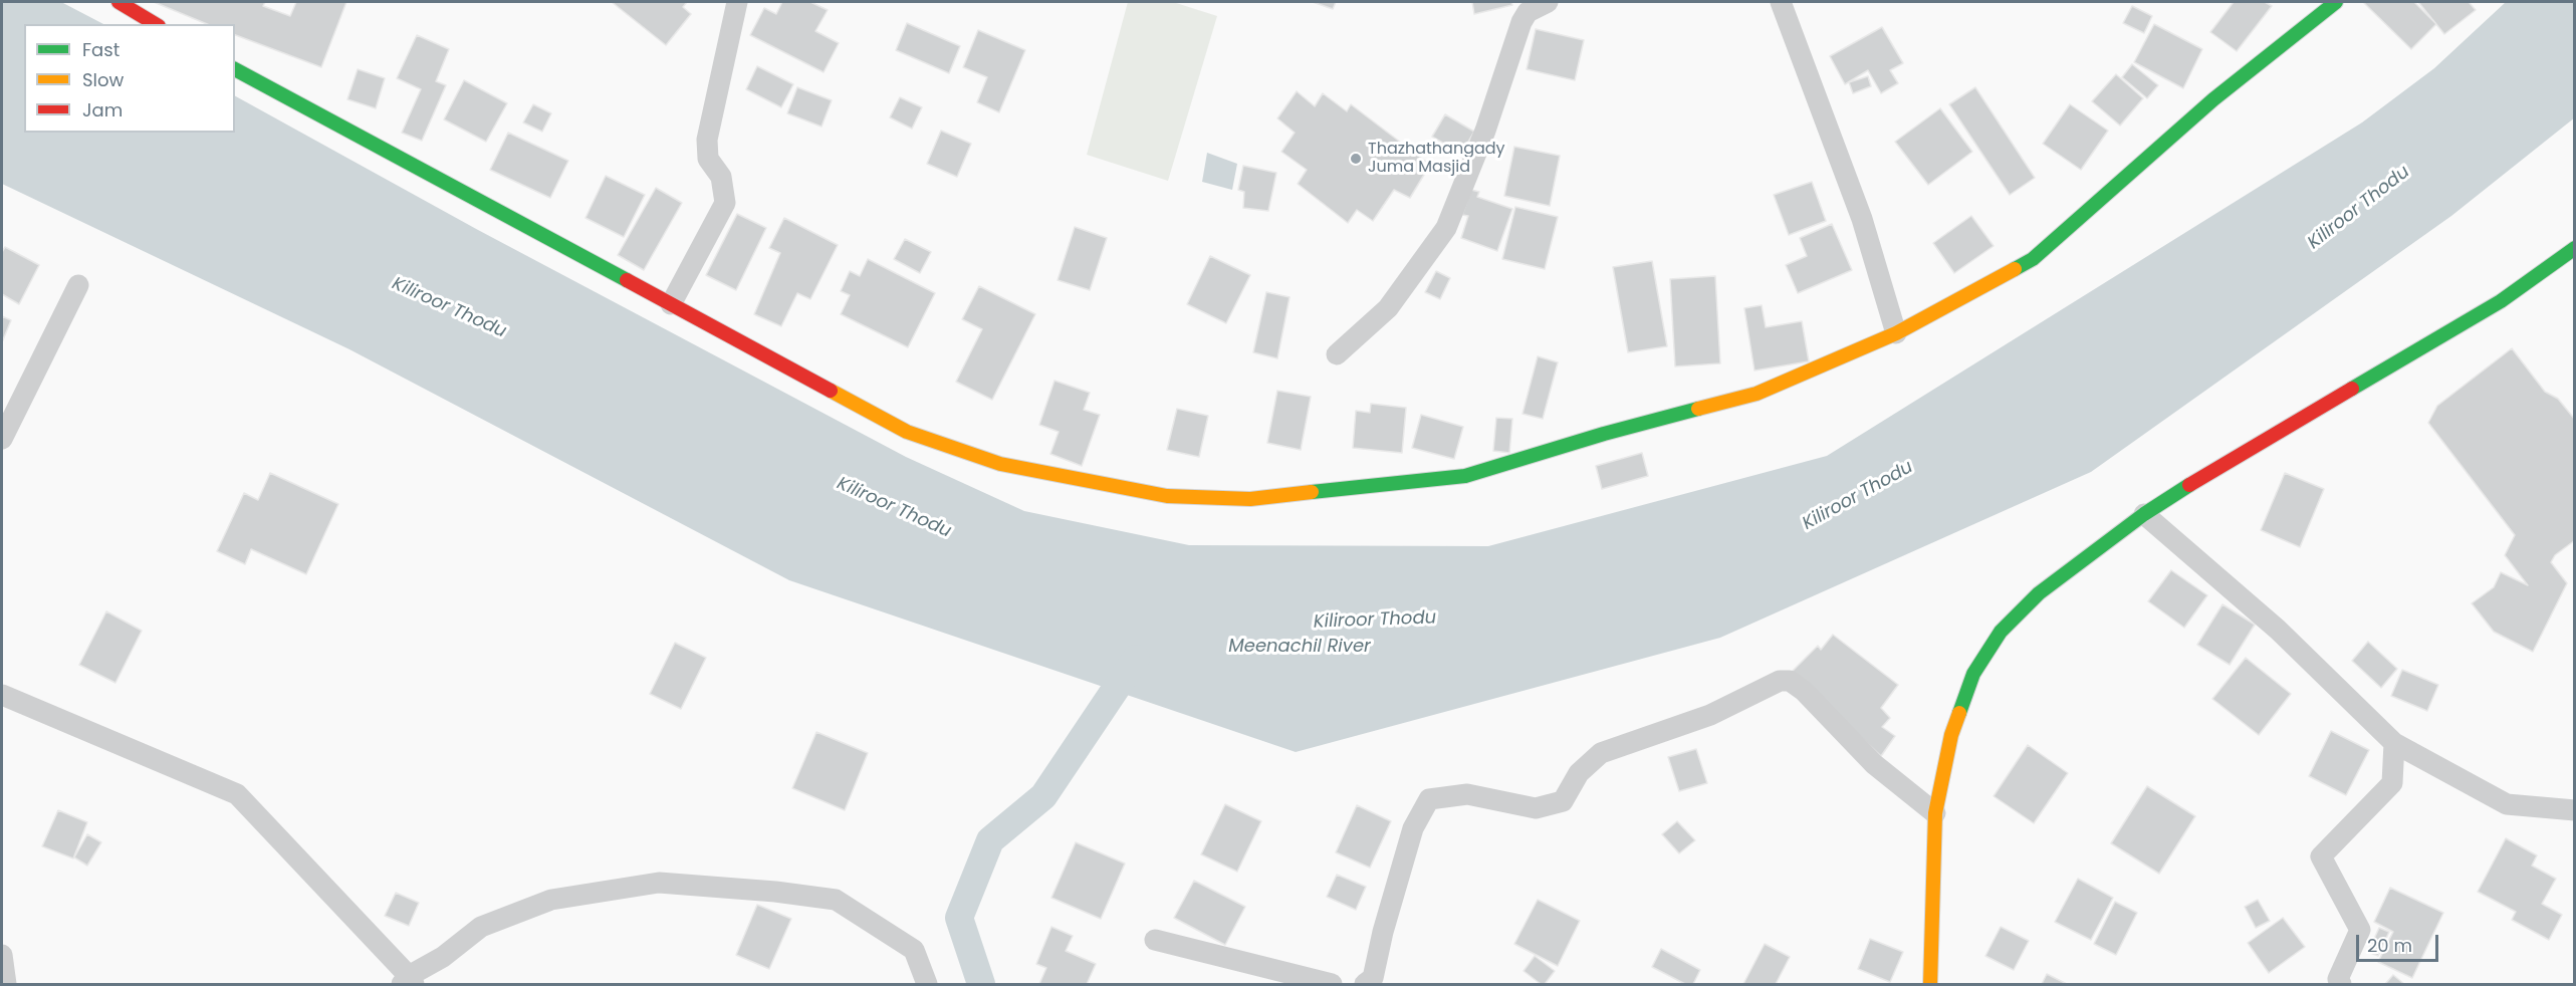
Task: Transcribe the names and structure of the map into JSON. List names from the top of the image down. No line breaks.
{"water":["Kiliroor Thodu","Meenachil River"],"places":["Thazhathangady Juma Masjid"],"legend":["Fast","Slow","Jam"],"scale_bar":"20 m"}
